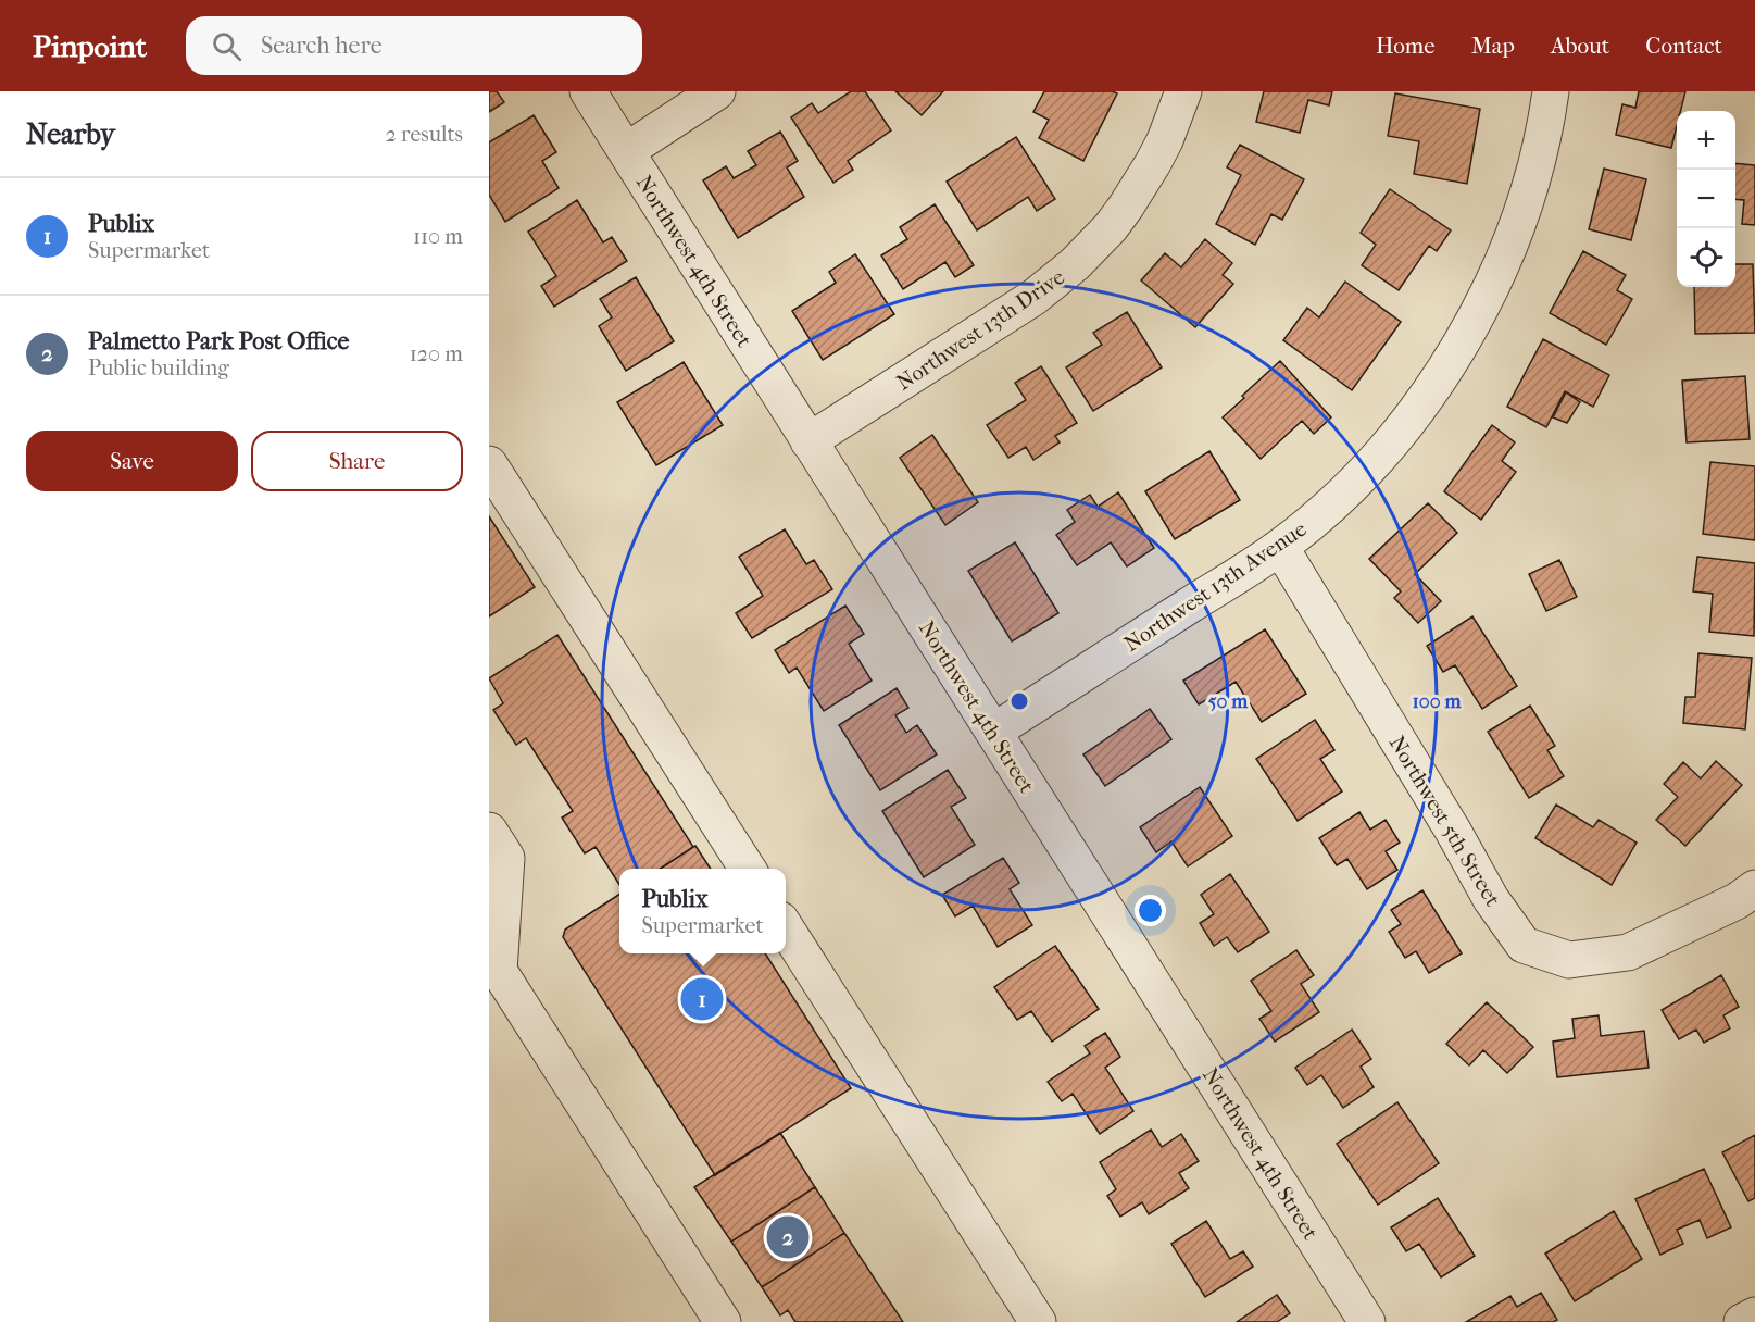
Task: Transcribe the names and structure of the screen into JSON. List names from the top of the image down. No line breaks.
{"streets":{"street":["Northwest 4th Street","Northwest 13th Drive","Northwest 13th Avenue","Northwest 5th Street"]},"crossings":[["Northwest 4th Street","Northwest 13th Drive"],["Northwest 4th Street","Northwest 13th Avenue"],["Northwest 13th Avenue","Northwest 5th Street"]],"page":{"header":"Pinpoint","search":"Search here","nav":["Home","Map","About","Contact"],"heading":["Nearby","2 results"],"map_buttons":["+","−"],"list":[{"mark":"1","name":"Publix","note":"Supermarket","value":"110 m"},{"mark":"2","name":"Palmetto Park Post Office","note":"Public building","value":"120 m"}],"buttons":["Save","Share"],"popup":["Publix","Supermarket"],"pins":["1","2"]},"rings":["50 m","100 m"]}
